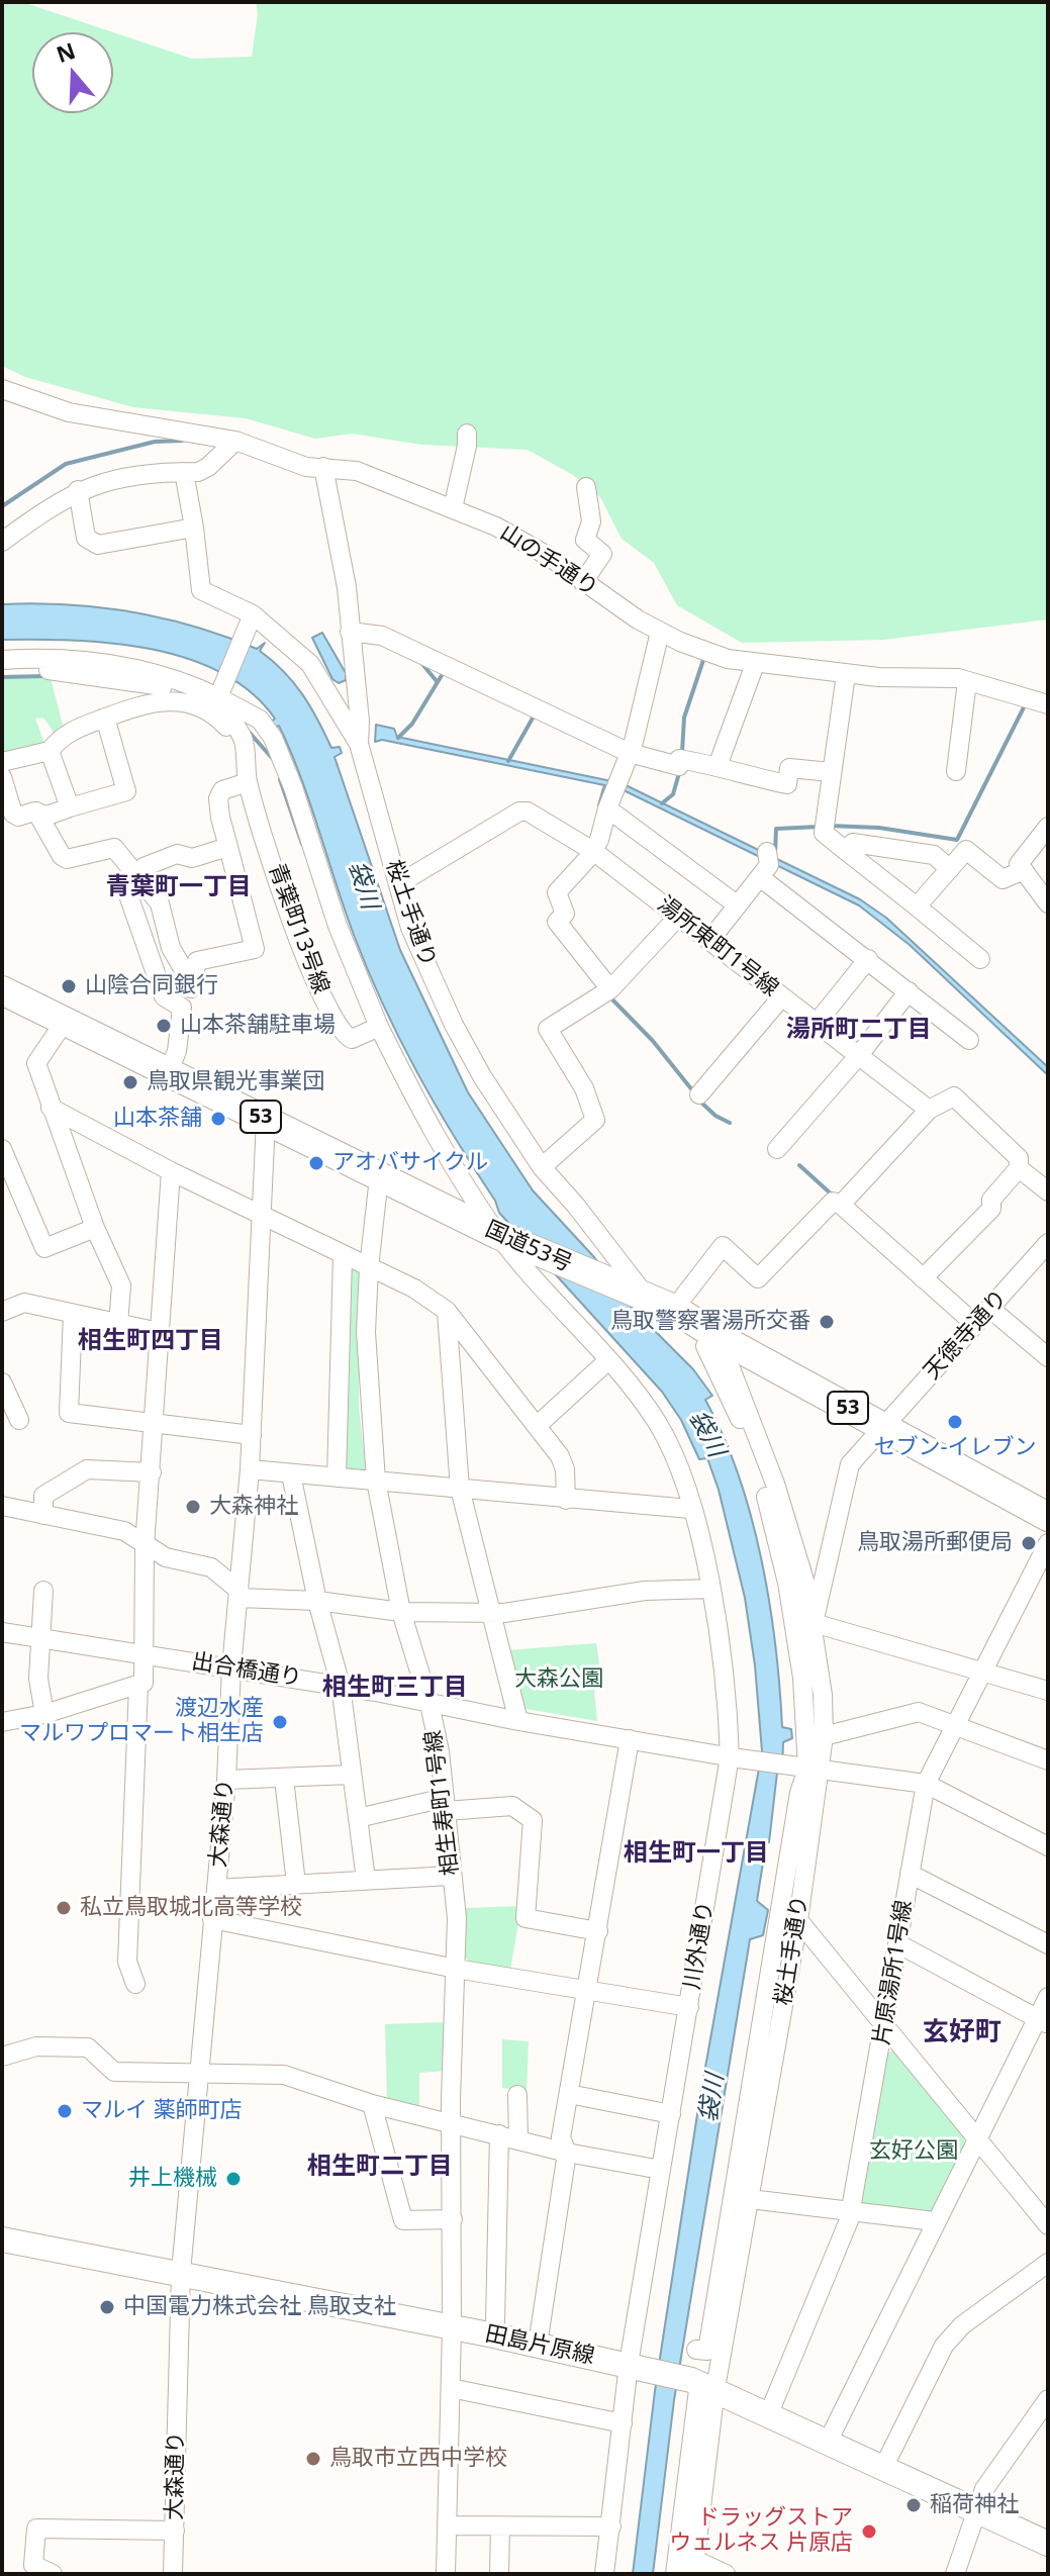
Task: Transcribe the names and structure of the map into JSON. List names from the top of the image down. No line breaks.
{"streets":{"highway":["53","国道53号"],"main road":["田島片原線"],"street":["山の手通り","桜土手通り","青葉町13号線","湯所東町1号線","天徳寺通り","出合橋通り","相生寿町1号線","大森通り","川外通り","片原湯所1号線"]},"crossings":[["山の手通り","桜土手通り"],["桜土手通り","湯所東町1号線"],["桜土手通り","国道53号"],["桜土手通り","天徳寺通り"],["桜土手通り","出合橋通り"],["桜土手通り","田島片原線"],["国道53号","天徳寺通り"],["国道53号","相生寿町1号線"],["国道53号","大森通り"],["国道53号","川外通り"],["出合橋通り","相生寿町1号線"],["出合橋通り","大森通り"],["出合橋通り","川外通り"],["出合橋通り","片原湯所1号線"],["相生寿町1号線","田島片原線"],["大森通り","田島片原線"],["川外通り","田島片原線"],["片原湯所1号線","田島片原線"]],"districts":["青葉町一丁目","湯所町二丁目","相生町四丁目","相生町三丁目","相生町一丁目","玄好町","相生町二丁目"],"water":["袋川"],"parks":["大森公園","玄好公園"],"places":["山陰合同銀行","山本茶舗駐車場","鳥取県観光事業団","山本茶舗","アオバサイクル","鳥取警察署湯所交番","セブン-イレブン","大森神社","鳥取湯所郵便局","渡辺水産 マルワプロマート相生店","私立鳥取城北高等学校","マルイ 薬師町店","井上機械","中国電力株式会社 鳥取支社","鳥取市立西中学校","稲荷神社","ドラッグストア ウェルネス 片原店"],"north":"top"}
